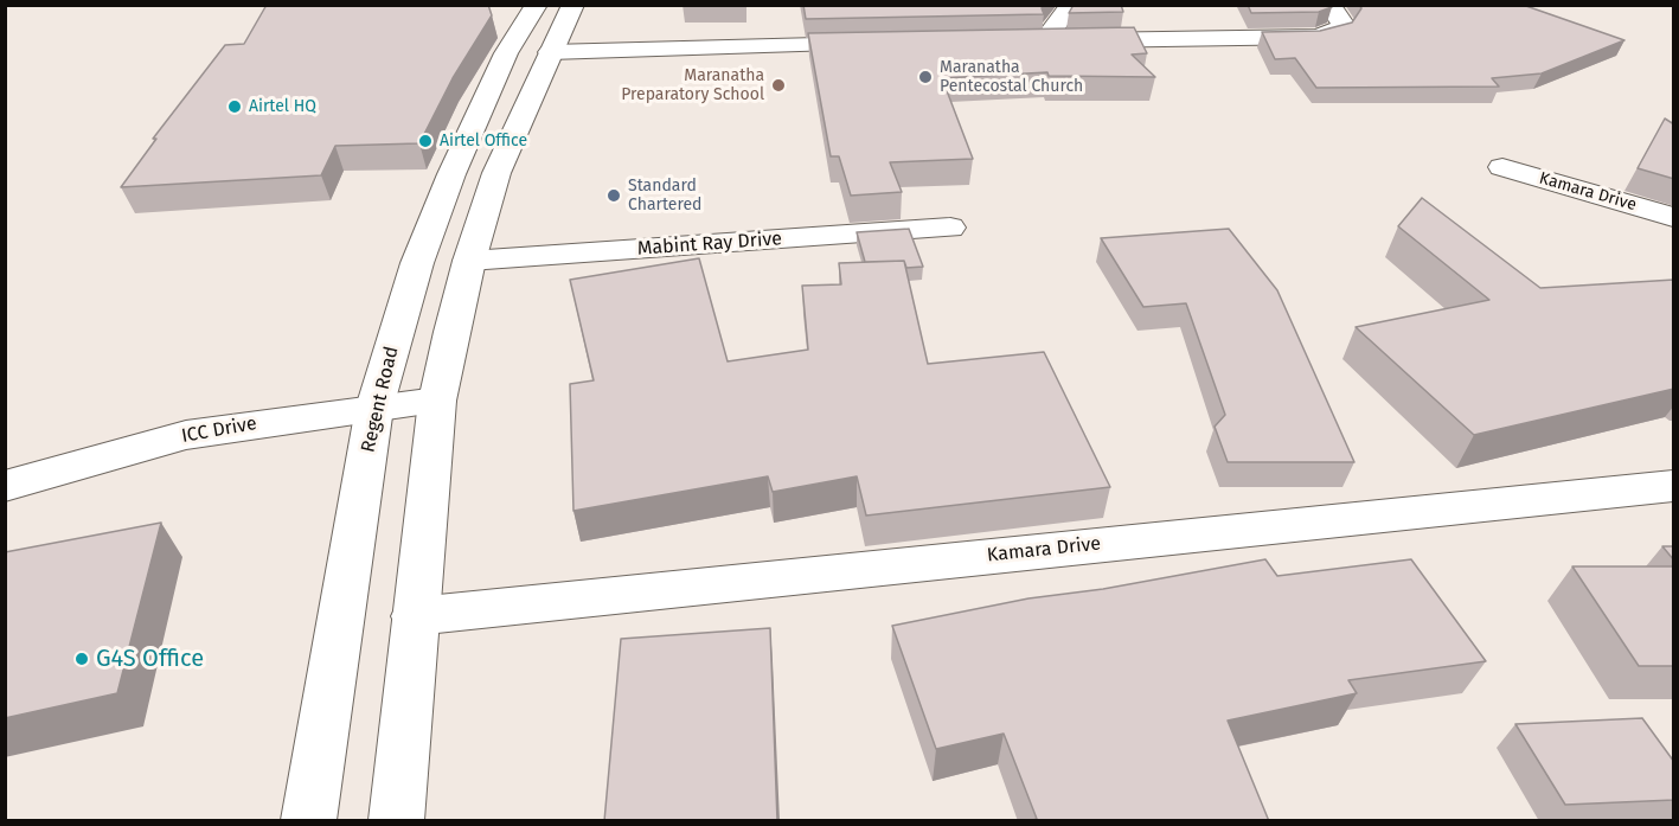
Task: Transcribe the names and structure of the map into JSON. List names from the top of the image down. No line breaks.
{"streets":{"street":["Kamara Drive","Mabint Ray Drive","Regent Road","ICC Drive"]},"crossings":[["Regent Road","ICC Drive"]],"places":["Maranatha Pentecostal Church","Maranatha Preparatory School","Airtel HQ","Airtel Office","Standard Chartered","G4S Office"]}
